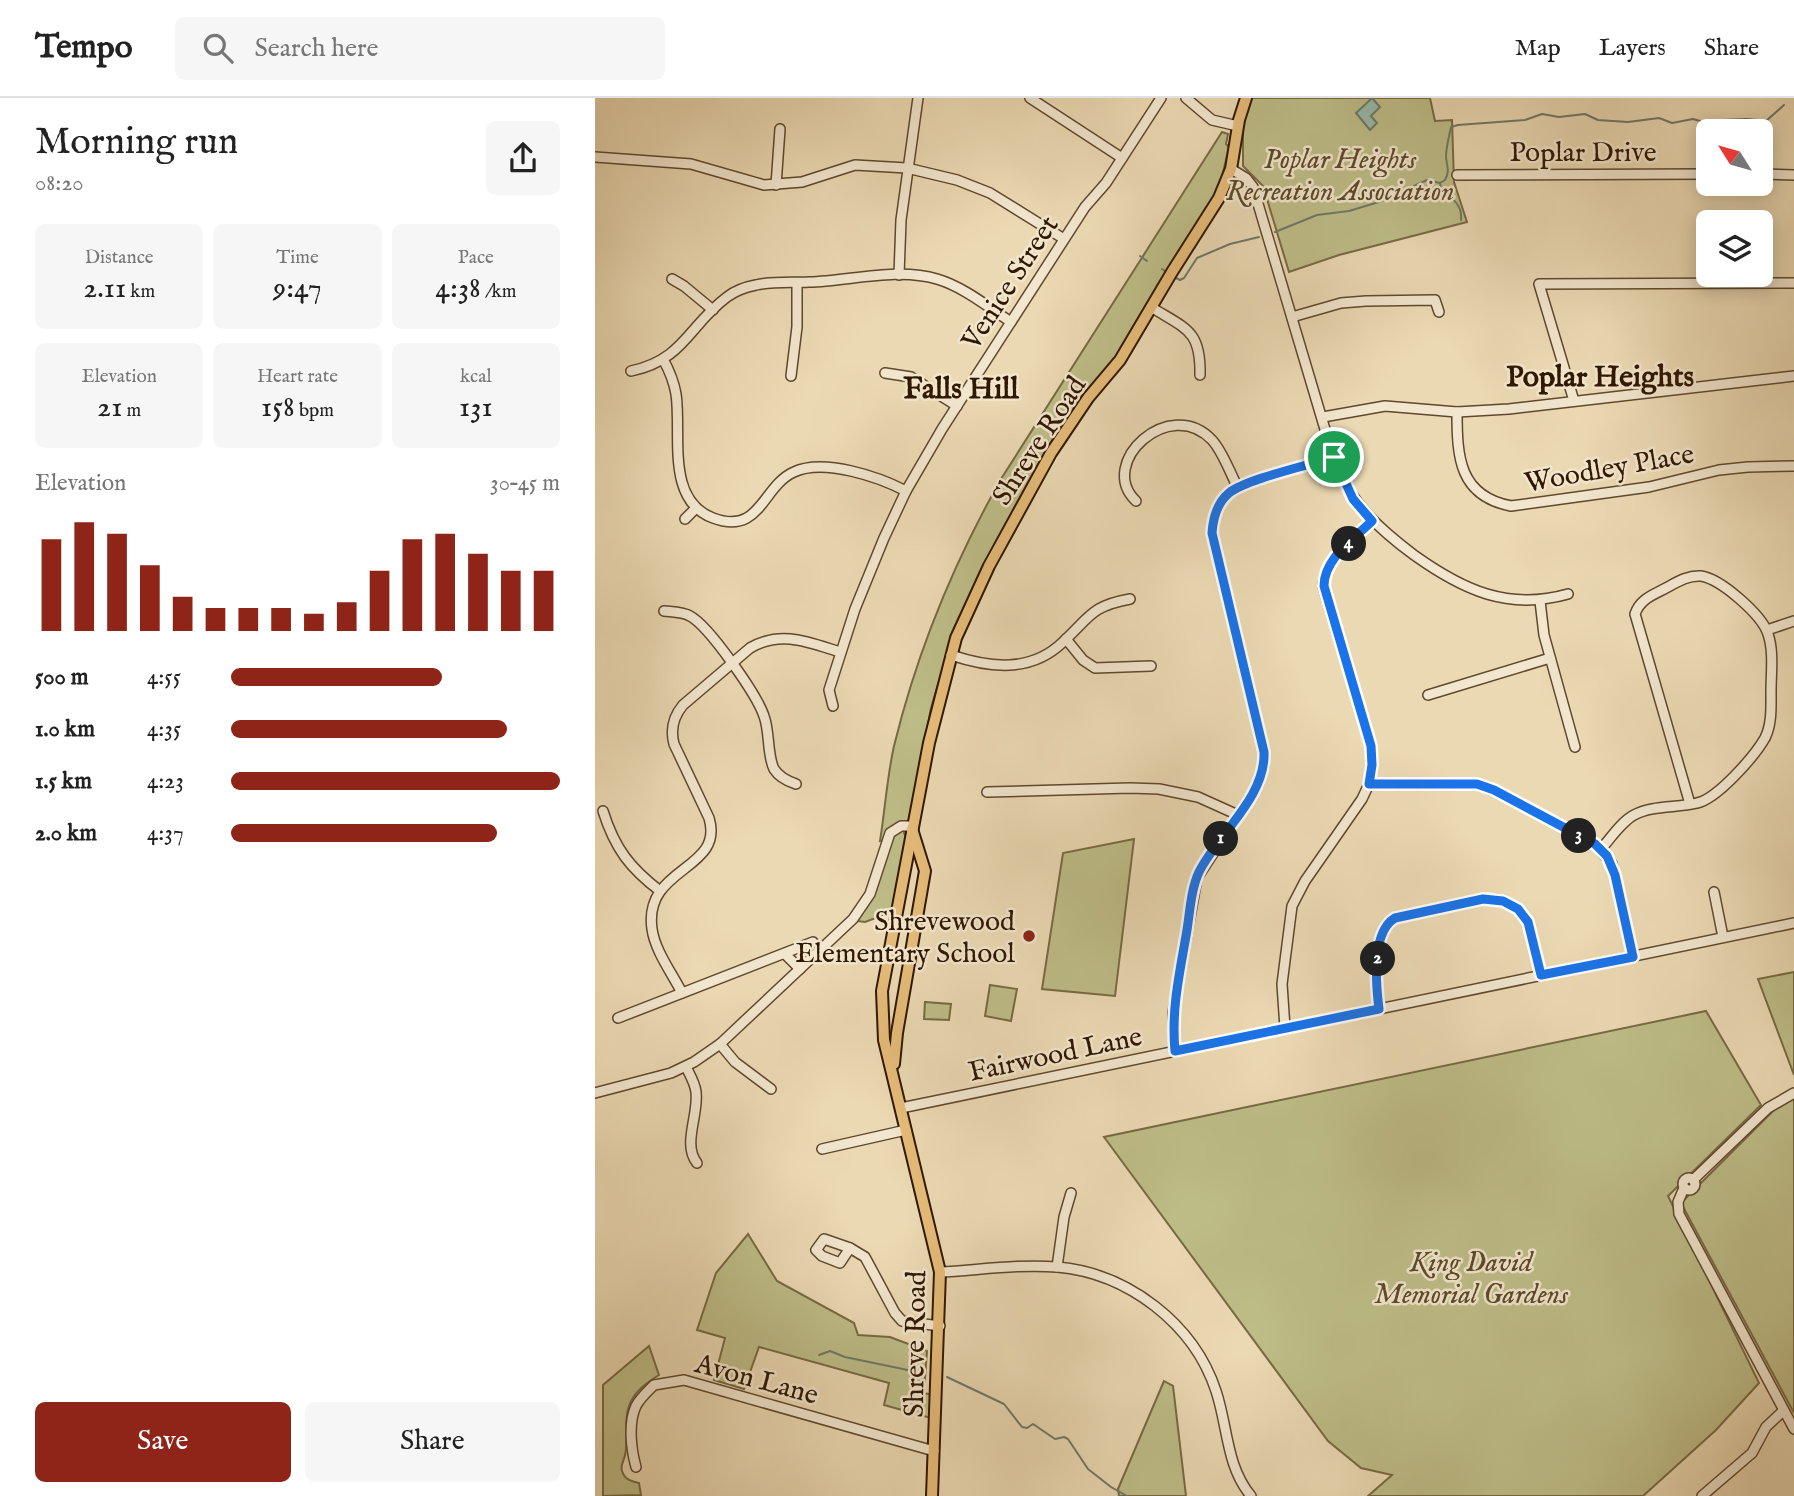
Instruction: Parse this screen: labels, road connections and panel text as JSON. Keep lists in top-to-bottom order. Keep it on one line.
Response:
{"streets":{"main road":["Shreve Road"],"street":["Poplar Drive","Venice Street","Woodley Place","Fairwood Lane","Avon Lane"]},"crossings":[["Shreve Road","Fairwood Lane"],["Shreve Road","Avon Lane"]],"districts":["Poplar Heights","Falls Hill"],"parks":["Poplar Heights Recreation Association","King David Memorial Gardens"],"places":["Shrevewood Elementary School"],"north":"top left","page":{"header":"Tempo","search":"Search here","nav":["Map","Layers","Share"],"heading":["Morning run","08:20"],"stats":[["Distance","2.11 km"],["Time","9:47"],["Pace","4:38 /km"],["Elevation","21 m"],["Heart rate","158 bpm"],["kcal","131"]],"chart":["Elevation","30–45 m"],"pins":["4","3","1","2"],"list":[{"name":"500 m","note":"4:55"},{"name":"1.0 km","note":"4:35"},{"name":"1.5 km","note":"4:23"},{"name":"2.0 km","note":"4:37"}],"buttons":["Save","Share"]}}
